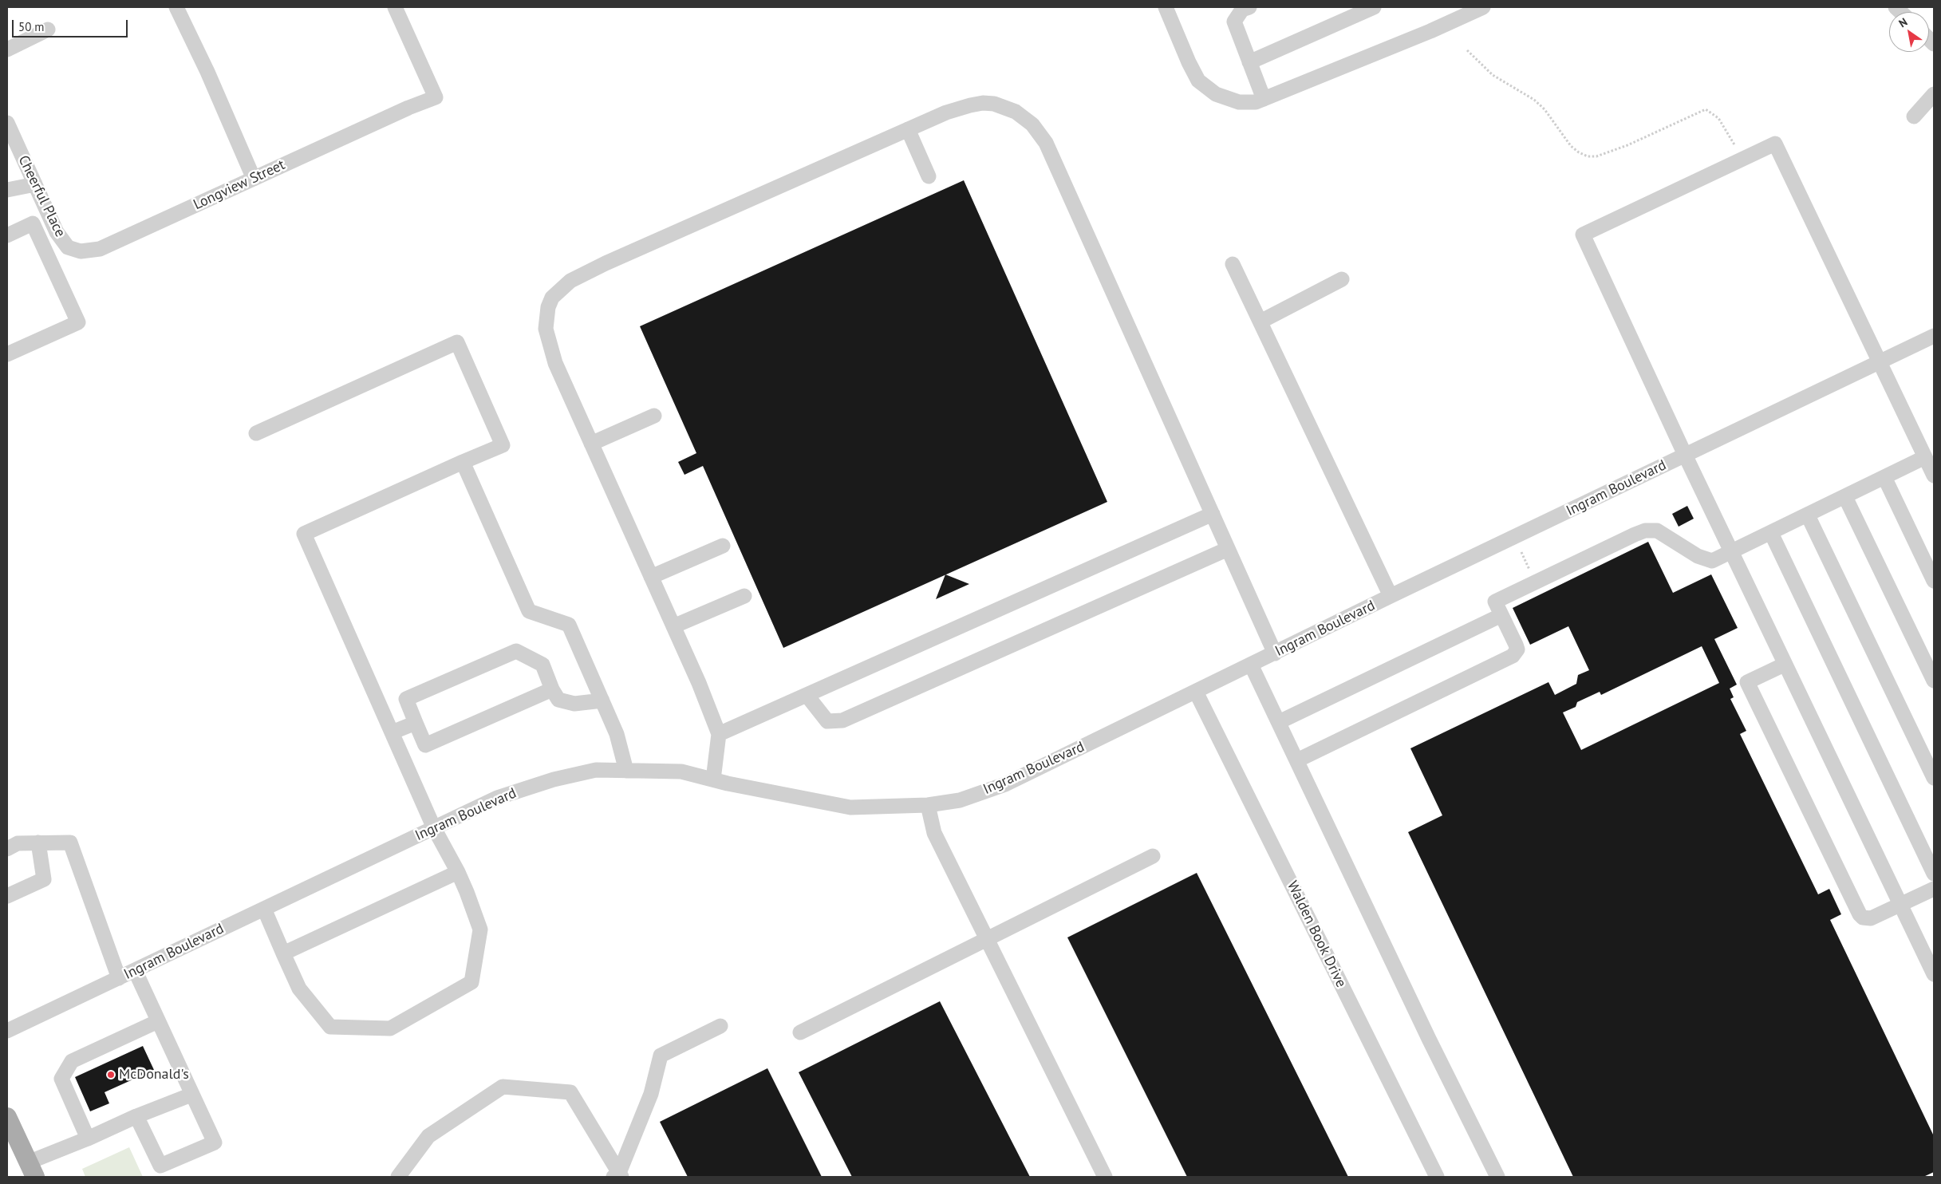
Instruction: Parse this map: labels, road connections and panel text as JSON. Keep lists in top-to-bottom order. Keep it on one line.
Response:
{"streets":{"street":["Longview Street","Cheerful Place","Ingram Boulevard","Walden Book Drive"]},"crossings":[["Longview Street","Cheerful Place"],["Ingram Boulevard","Walden Book Drive"]],"places":["McDonald's"],"scale_bar":"50 m","north":"top left"}
